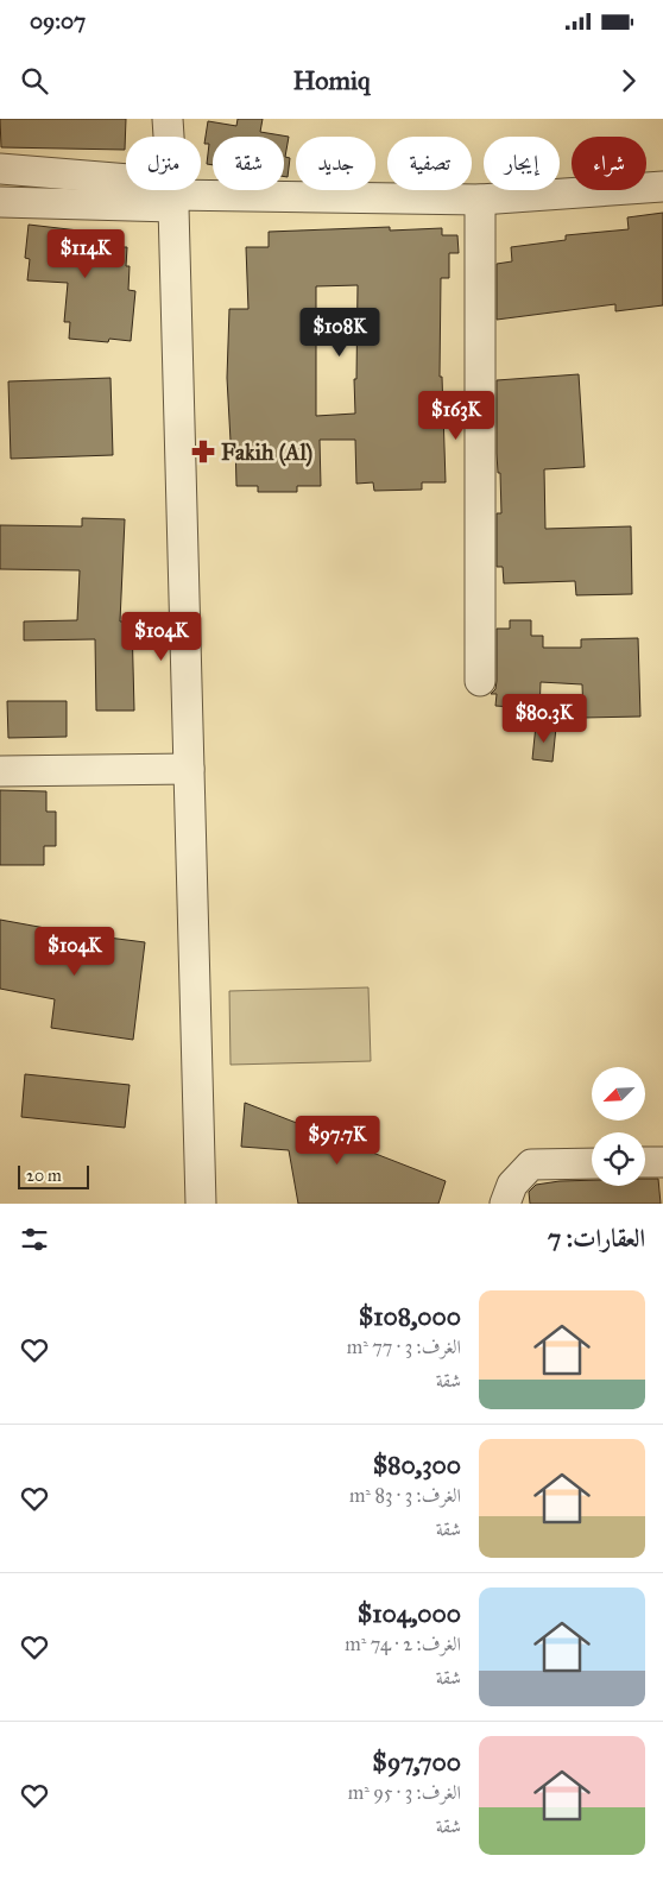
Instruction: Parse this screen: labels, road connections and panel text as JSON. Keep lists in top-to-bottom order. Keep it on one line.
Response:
{"places":{"pharmacy":["Fakih (Al)"]},"scale_bar":"20 m","north":"bottom left","page":{"status":"09:07","header":"Homiq","chip":["شراء","إيجار","تصفية","جديد","شقة","منزل"],"price":["$114K","$108K","$163K","$104K","$80.3K","$104K","$97.7K"],"scale":"20 m","heading":"العقارات: 7","list":[{"name":"$108,000","note":"الغرف: 3 · 77 m² · شقة"},{"name":"$80,300","note":"الغرف: 3 · 83 m² · شقة"},{"name":"$104,000","note":"الغرف: 2 · 74 m² · شقة"},{"name":"$97,700","note":"الغرف: 3 · 95 m² · شقة"}]}}
